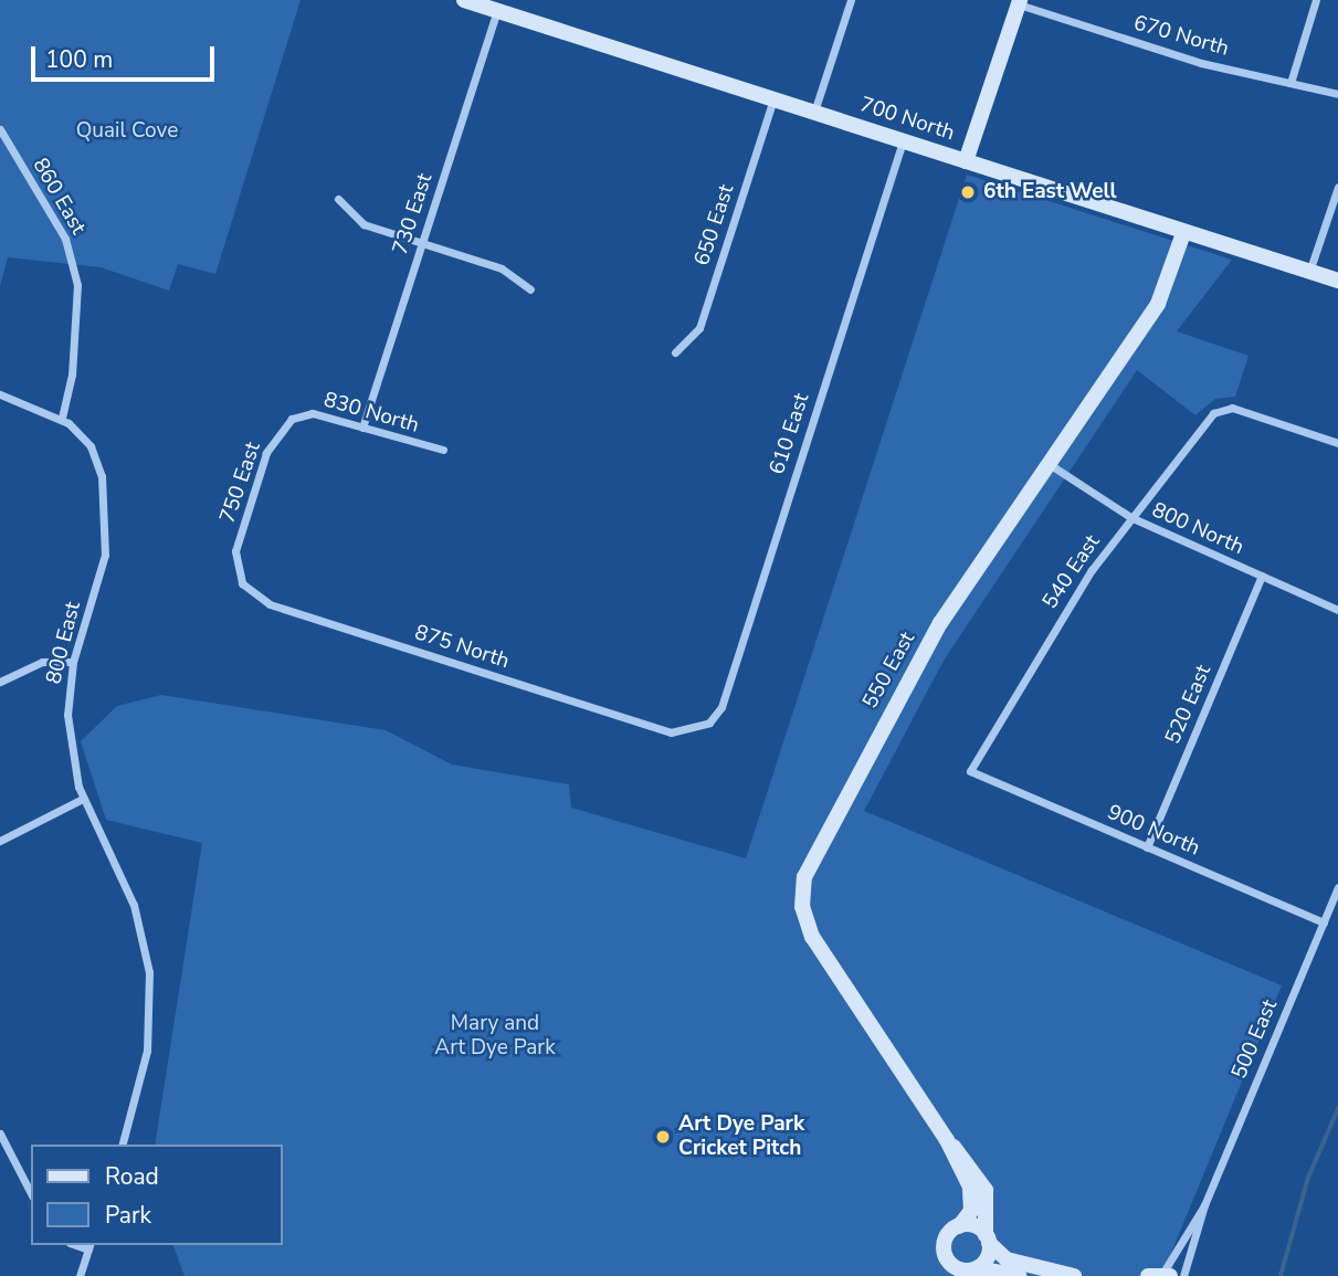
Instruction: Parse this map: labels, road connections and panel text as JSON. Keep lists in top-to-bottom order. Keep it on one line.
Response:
{"streets":{"street":["670 North","700 North","860 East","730 East","650 East","830 North","610 East","750 East","800 North","540 East","800 East","875 North","550 East","520 East","900 North","500 East"]},"crossings":[["700 North","730 East"],["700 North","650 East"],["700 North","610 East"],["700 North","550 East"],["860 East","800 East"],["730 East","830 North"],["830 North","750 East"],["610 East","875 North"],["750 East","875 North"],["800 North","540 East"],["800 North","550 East"],["800 North","520 East"],["540 East","900 North"],["520 East","900 North"],["900 North","500 East"]],"parks":["Quail Cove","Mary and Art Dye Park"],"places":["6th East Well","Art Dye Park Cricket Pitch"],"legend":["Road","Park"],"scale_bar":"100 m"}
